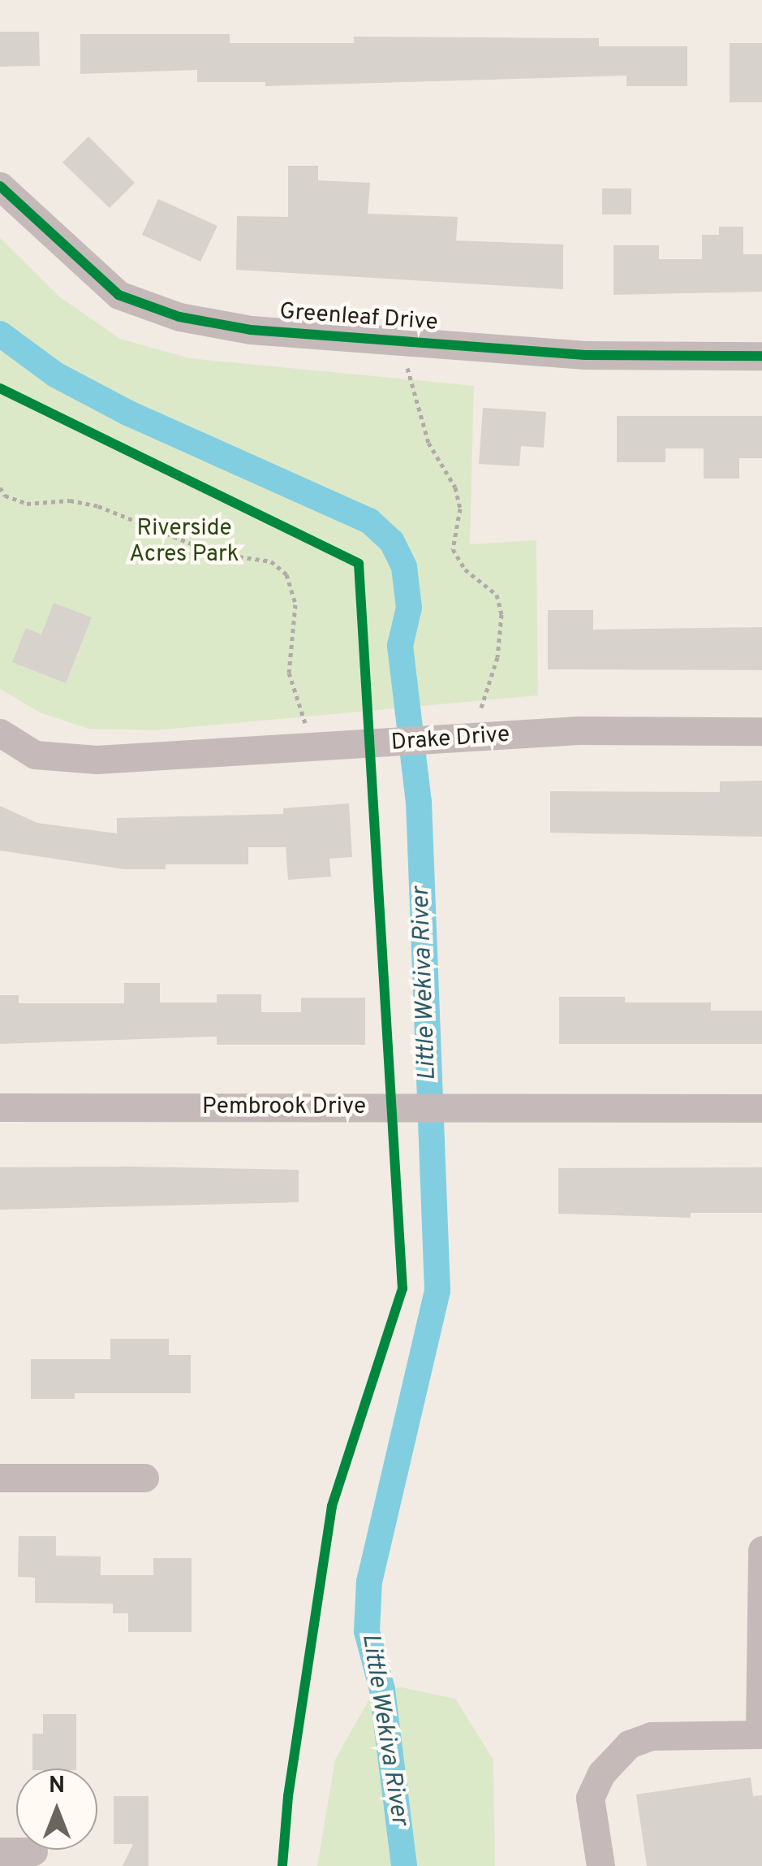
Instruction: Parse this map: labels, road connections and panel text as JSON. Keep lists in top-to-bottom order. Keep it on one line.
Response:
{"streets":{"street":["Greenleaf Drive","Drake Drive","Pembrook Drive"]},"water":["Little Wekiva River"],"parks":["Riverside Acres Park"],"north":"top"}
